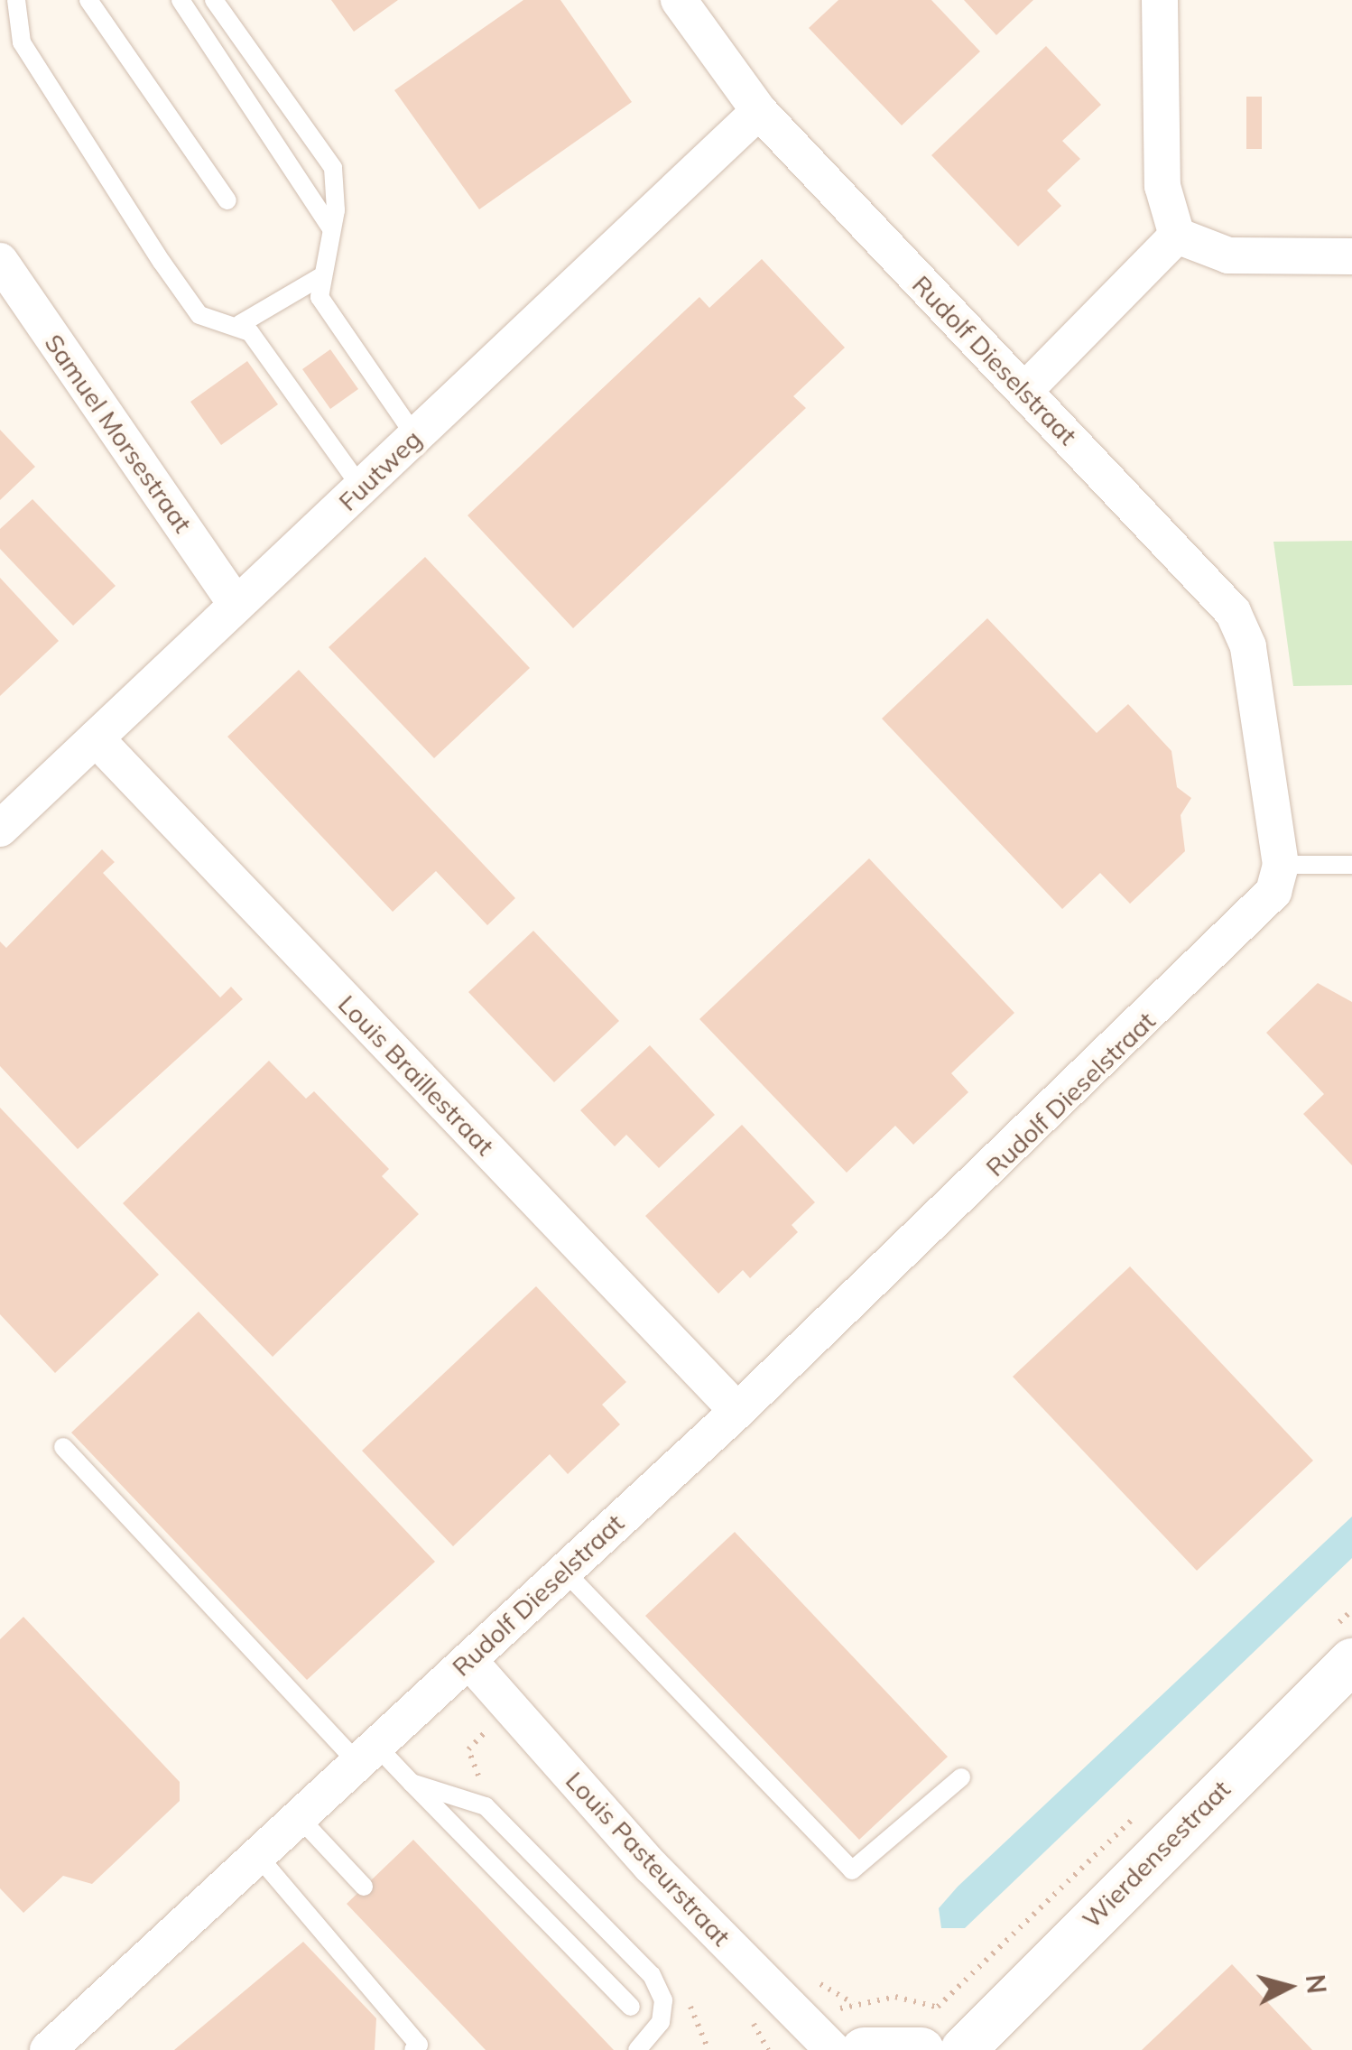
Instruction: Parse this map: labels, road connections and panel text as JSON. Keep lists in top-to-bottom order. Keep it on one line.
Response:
{"streets":{"street":["Rudolf Dieselstraat","Samuel Morsestraat","Fuutweg","Louis Braillestraat","Wierdensestraat","Louis Pasteurstraat"]},"crossings":[["Rudolf Dieselstraat","Fuutweg"],["Rudolf Dieselstraat","Louis Braillestraat"],["Rudolf Dieselstraat","Louis Pasteurstraat"],["Samuel Morsestraat","Fuutweg"],["Fuutweg","Louis Braillestraat"]],"north":"right"}
